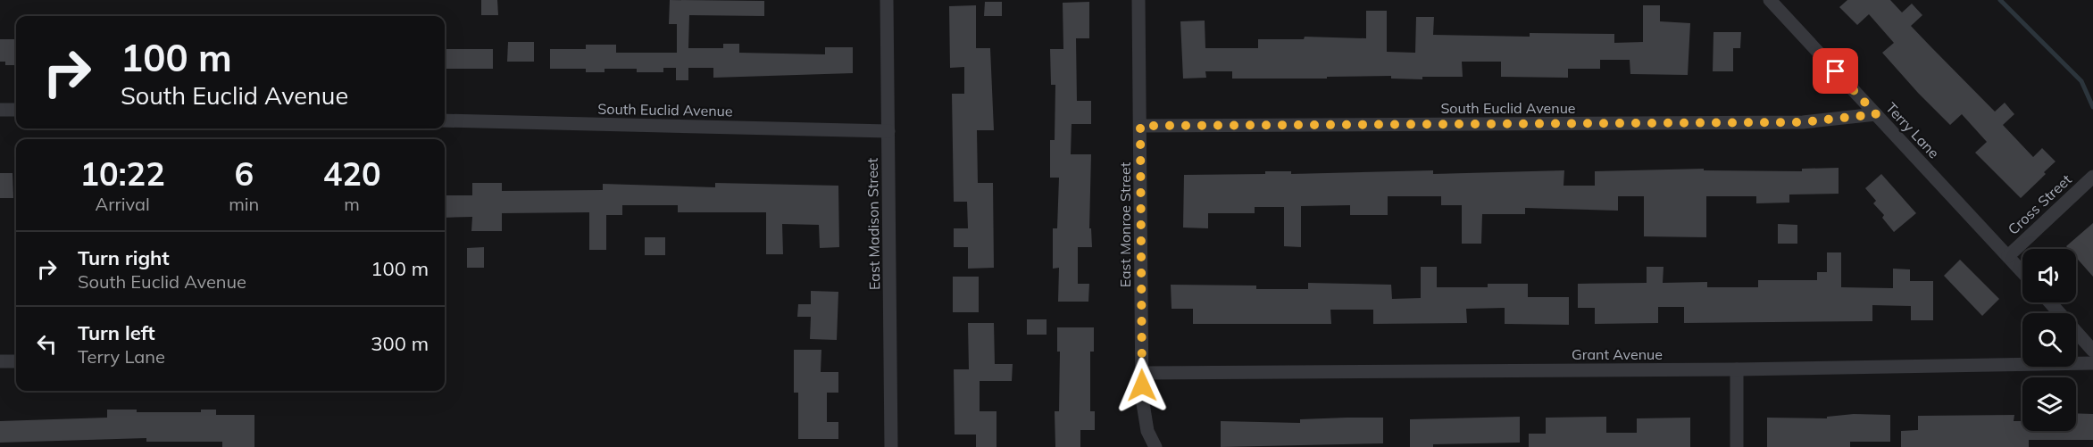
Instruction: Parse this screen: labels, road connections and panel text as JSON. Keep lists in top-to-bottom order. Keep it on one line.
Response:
{"streets":{"street":["South Euclid Avenue","Terry Lane","Cross Street","East Madison Street","East Monroe Street","Grant Avenue"]},"crossings":[["South Euclid Avenue","Terry Lane"],["South Euclid Avenue","East Madison Street"],["South Euclid Avenue","East Monroe Street"],["Terry Lane","Cross Street"],["East Monroe Street","Grant Avenue"]],"page":{"turn":["100 m","South Euclid Avenue"],"eta":["10:22","Arrival","6","min","420","m"],"list":[{"name":"Turn right","note":"South Euclid Avenue","value":"100 m"},{"name":"Turn left","note":"Terry Lane","value":"300 m"}]}}
